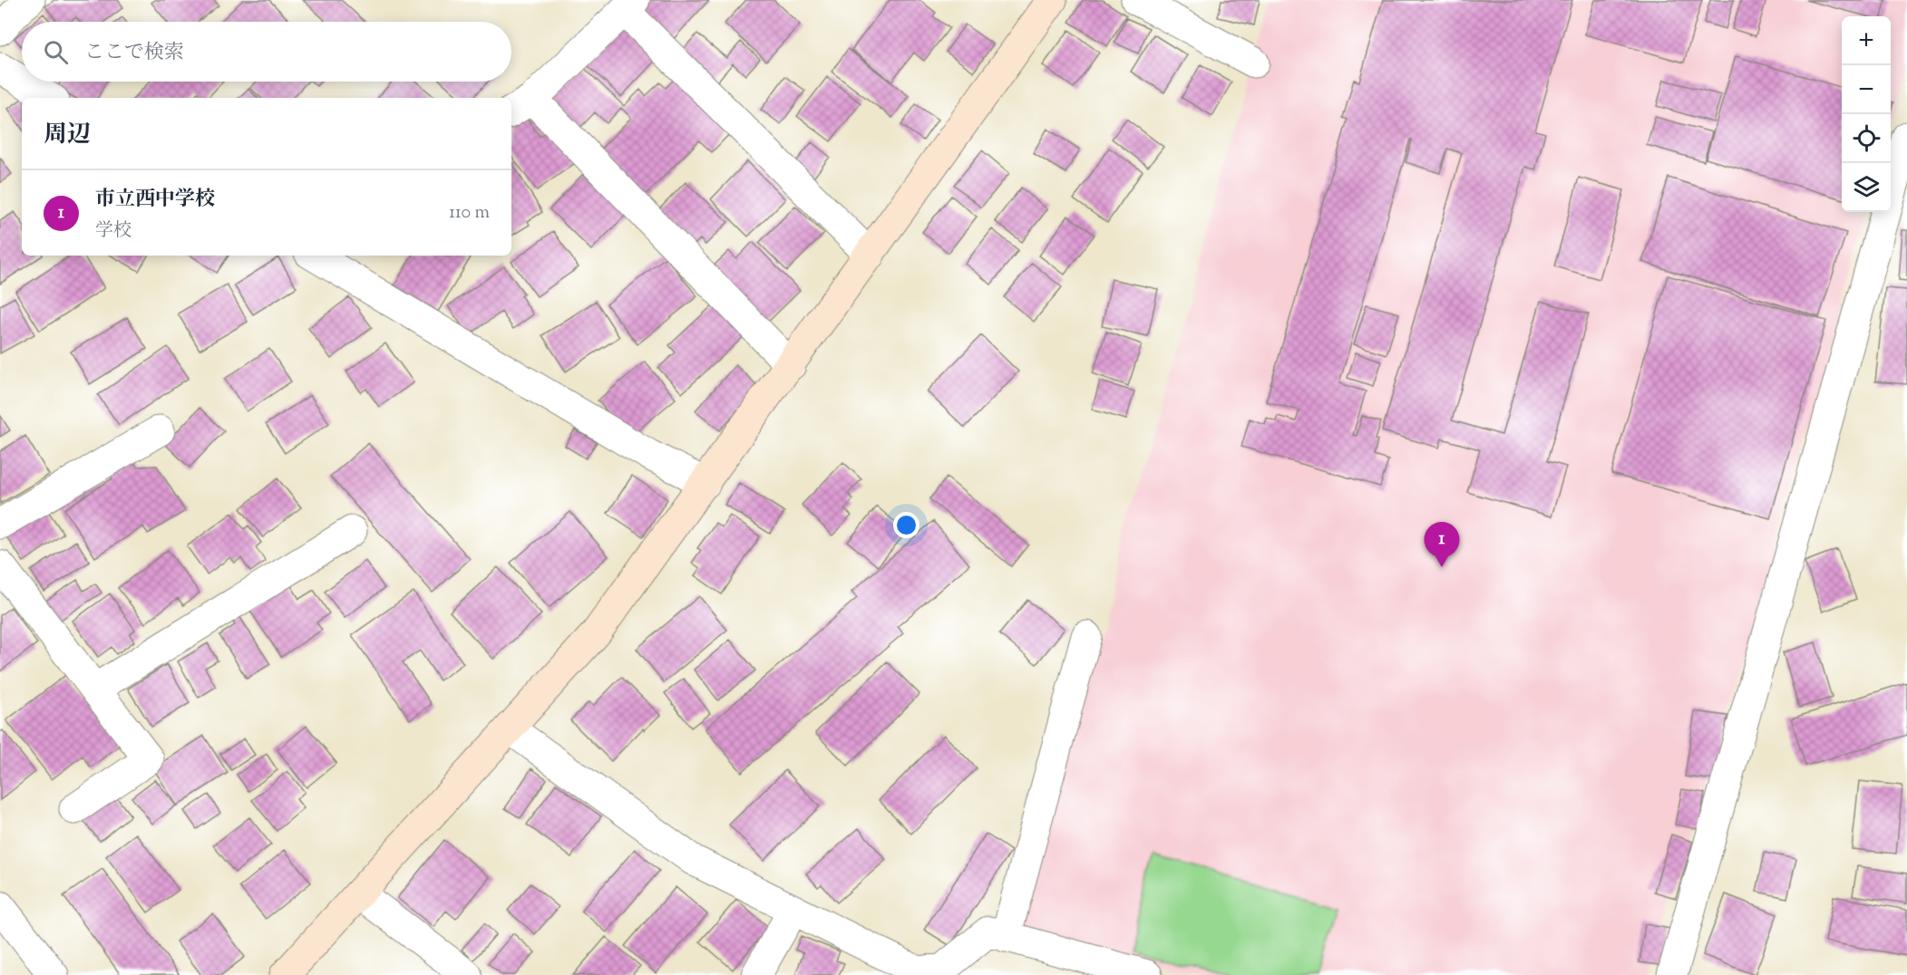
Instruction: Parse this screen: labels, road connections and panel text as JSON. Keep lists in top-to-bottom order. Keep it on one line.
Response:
{"page":{"map_buttons":["+","−"],"search":"ここで検索","heading":"周辺","list":[{"mark":"1","name":"市立西中学校","note":"学校","value":"110 m"}],"pins":"1"}}
